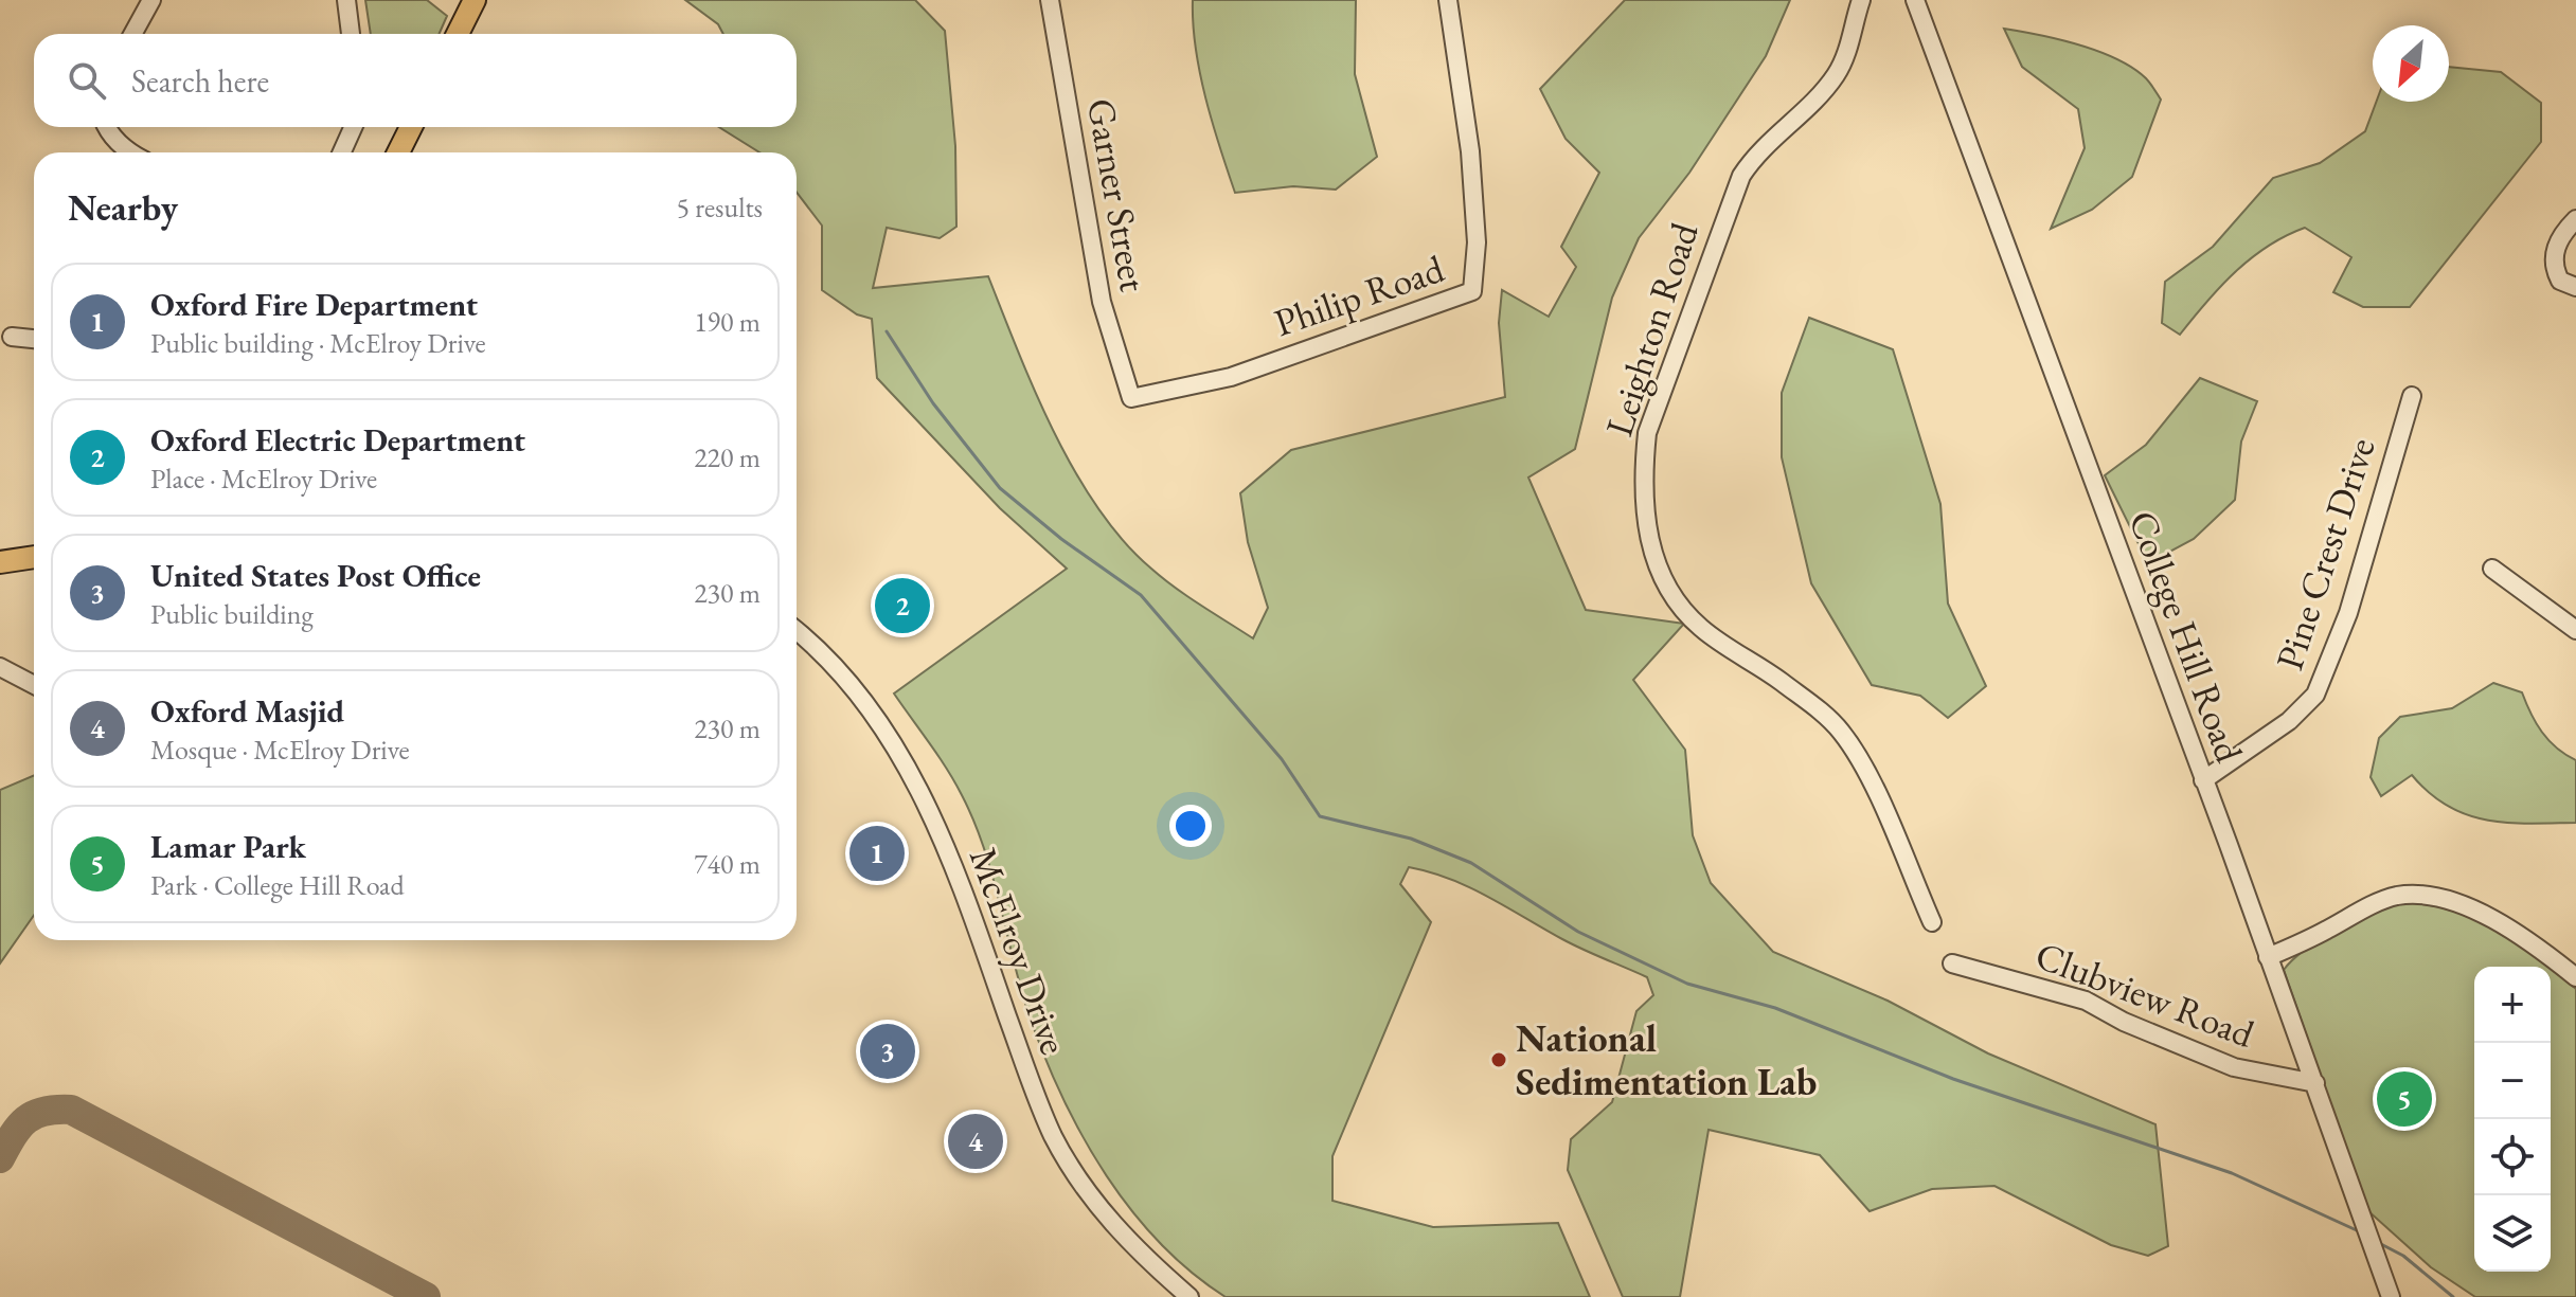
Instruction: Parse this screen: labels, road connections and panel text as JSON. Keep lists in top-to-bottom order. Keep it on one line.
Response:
{"streets":{"street":["Garner Street","Philip Road","Leighton Road","Pine Crest Drive","College Hill Road","McElroy Drive","Clubview Road"]},"crossings":[["Garner Street","Philip Road"],["Pine Crest Drive","College Hill Road"],["College Hill Road","Clubview Road"]],"places":["National Sedimentation Lab"],"north":"bottom left","page":{"search":"Search here","heading":["Nearby","5 results"],"list":[{"mark":"1","name":"Oxford Fire Department","note":"Public building · McElroy Drive","value":"190 m"},{"mark":"2","name":"Oxford Electric Department","note":"Place · McElroy Drive","value":"220 m"},{"mark":"3","name":"United States Post Office","note":"Public building","value":"230 m"},{"mark":"4","name":"Oxford Masjid","note":"Mosque · McElroy Drive","value":"230 m"},{"mark":"5","name":"Lamar Park","note":"Park · College Hill Road","value":"740 m"}],"pins":["2","1","3","5","4"],"map_buttons":["+","−"]}}
